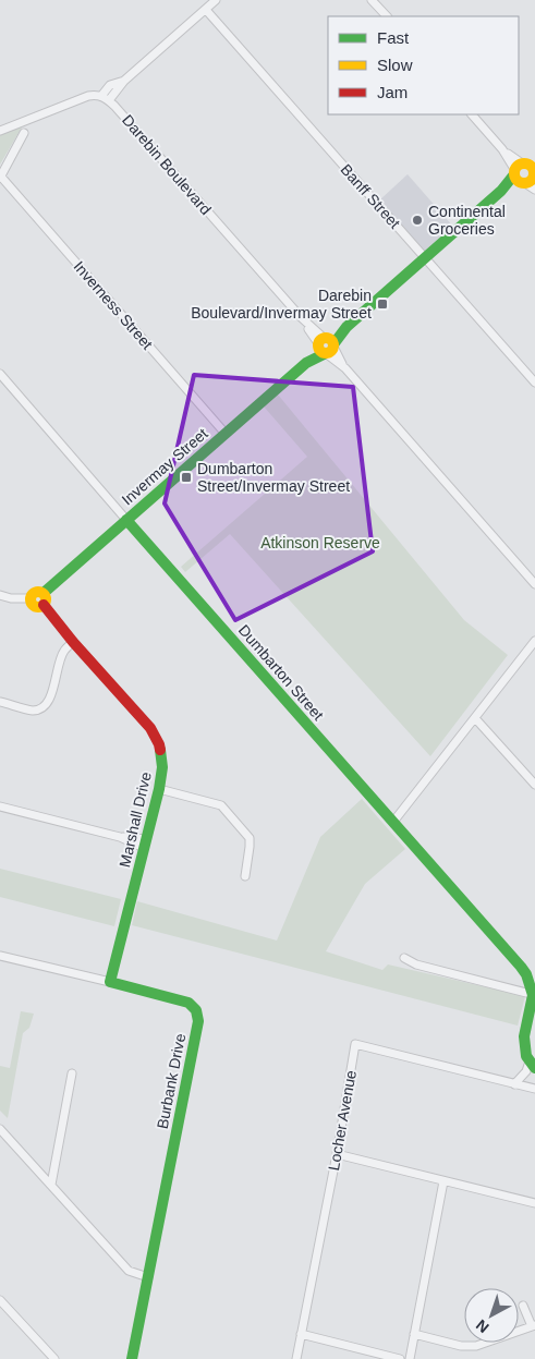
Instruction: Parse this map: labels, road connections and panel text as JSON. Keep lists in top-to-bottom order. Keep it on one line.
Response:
{"streets":{"street":["Darebin Boulevard","Banff Street","Inverness Street","Invermay Street","Dumbarton Street","Marshall Drive","Burbank Drive","Locher Avenue"]},"crossings":[["Darebin Boulevard","Invermay Street"],["Banff Street","Invermay Street"],["Inverness Street","Invermay Street"],["Invermay Street","Dumbarton Street"],["Invermay Street","Marshall Drive"],["Marshall Drive","Burbank Drive"]],"parks":["Atkinson Reserve"],"places":{"other":["Continental Groceries"],"transit":["Darebin Boulevard/Invermay Street","Dumbarton Street/Invermay Street"]},"legend":["Fast","Slow","Jam"],"north":"bottom left"}
